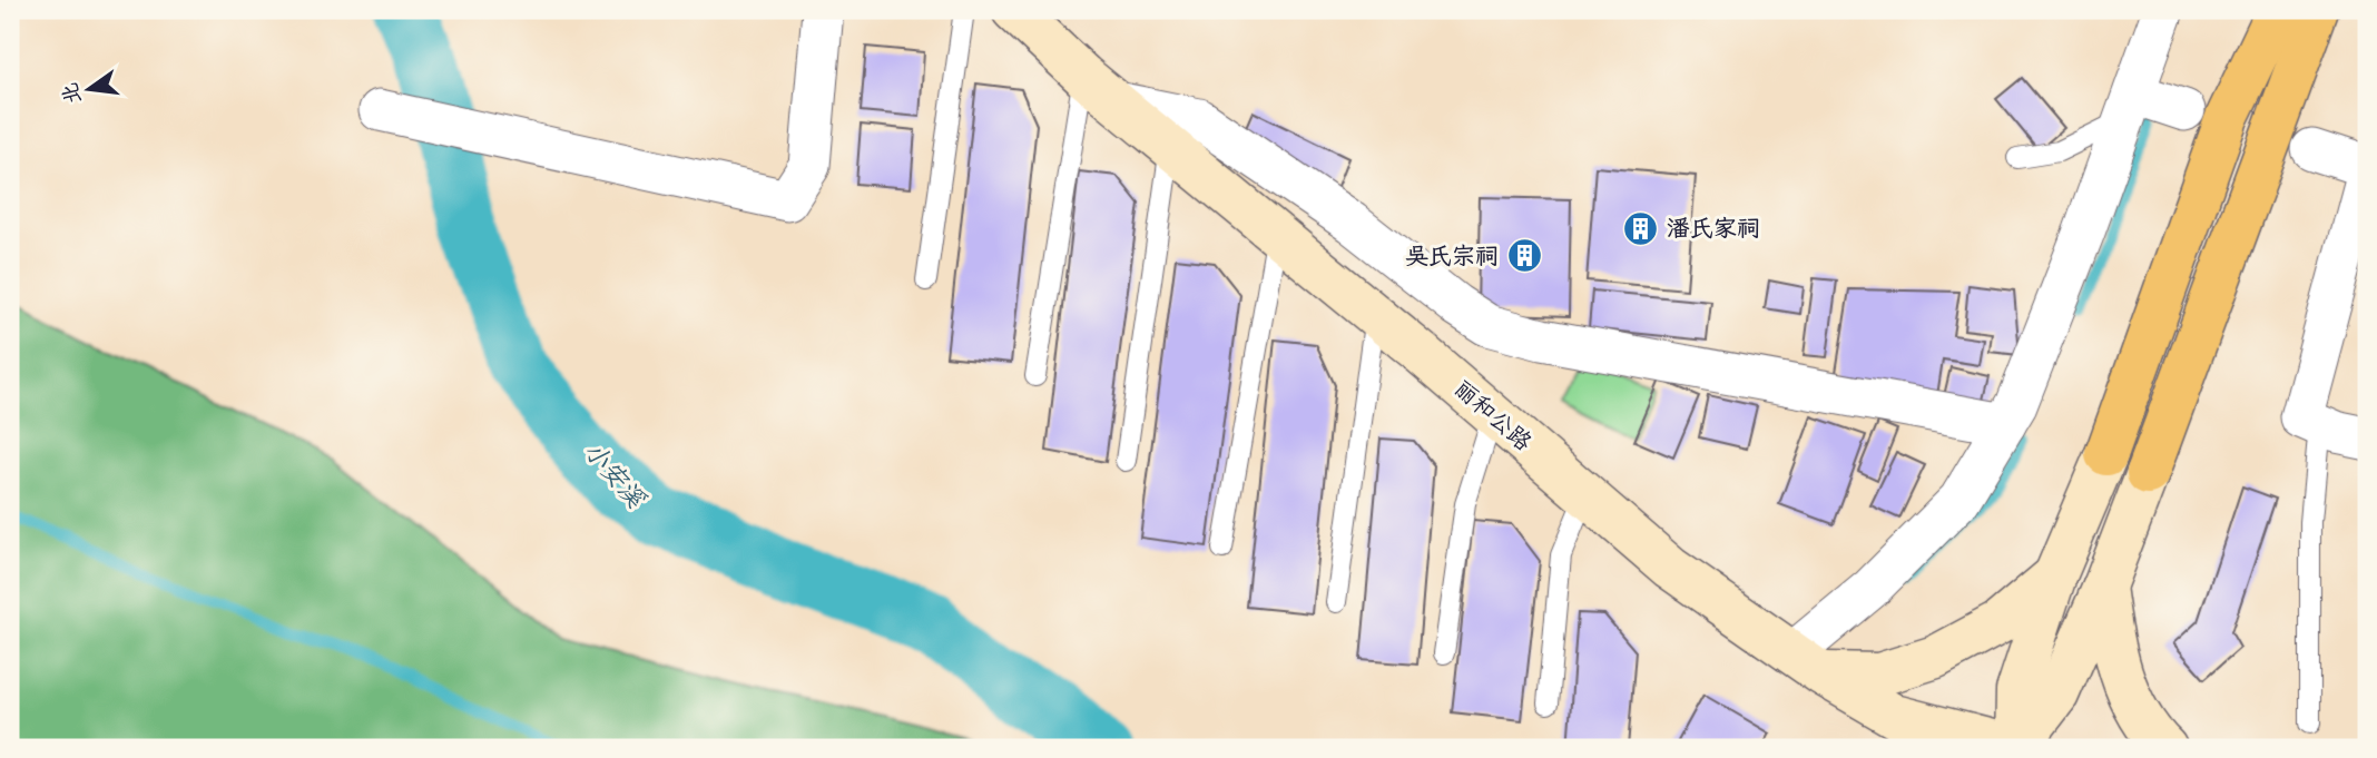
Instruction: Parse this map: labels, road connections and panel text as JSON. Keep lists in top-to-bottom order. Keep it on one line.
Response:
{"streets":{"main road":["丽和公路"]},"water":["小安溪"],"places":{"building":["潘氏家祠","吴氏宗祠"]},"north":"left"}
